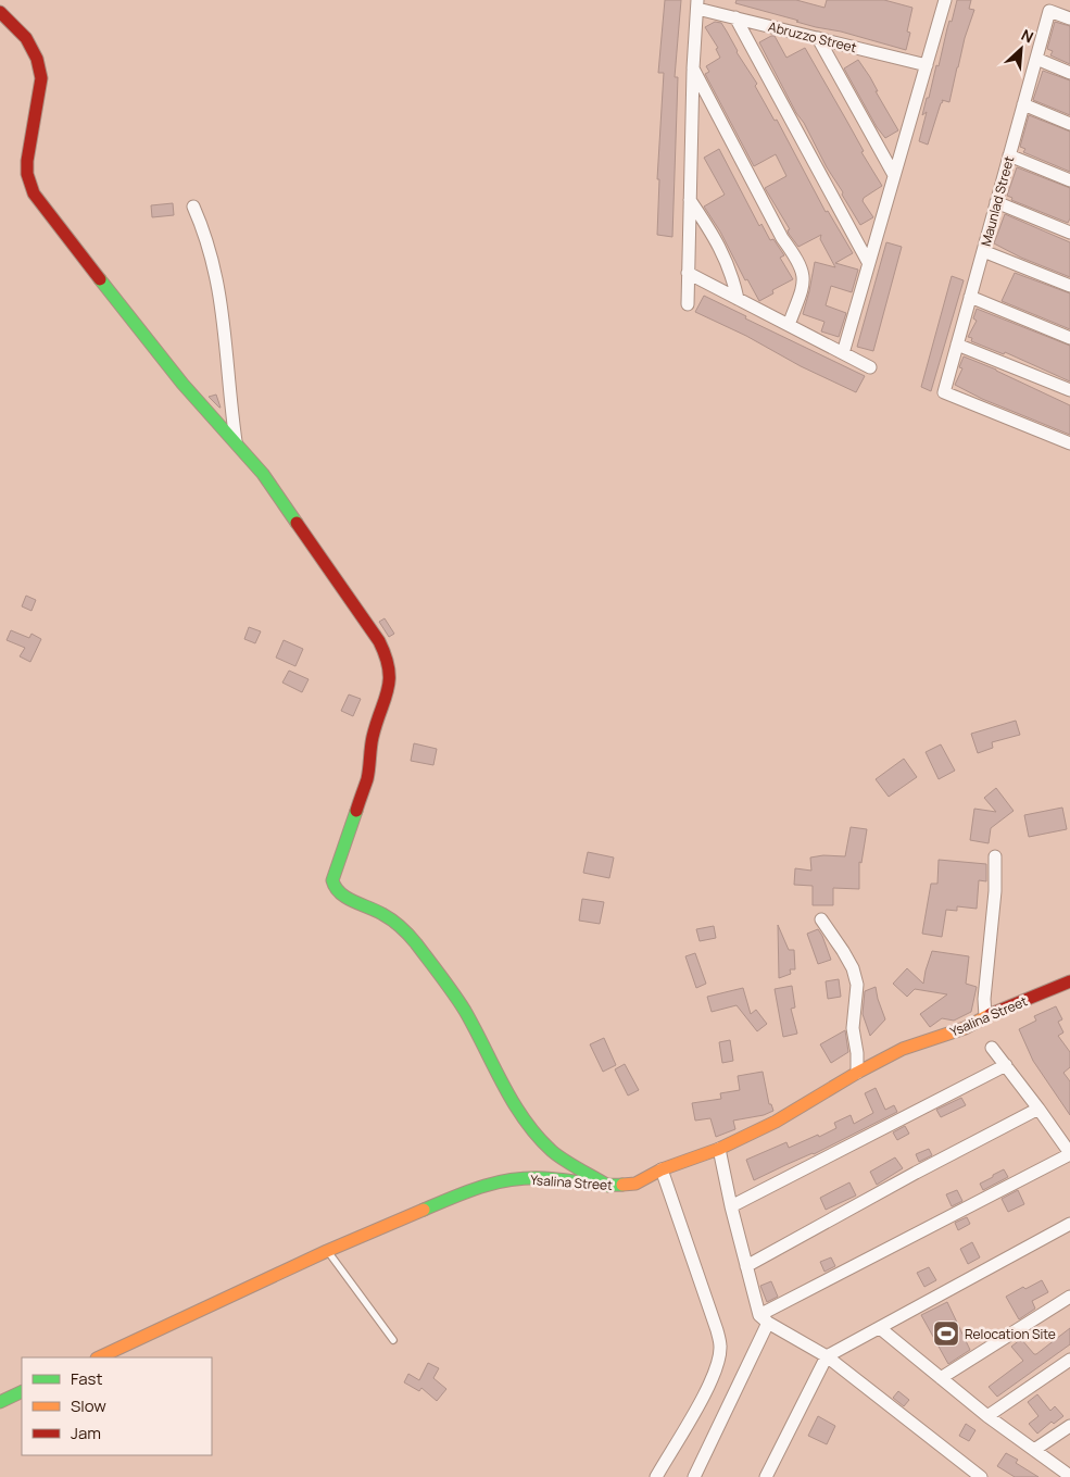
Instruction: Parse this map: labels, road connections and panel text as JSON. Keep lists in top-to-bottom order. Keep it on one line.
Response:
{"streets":{"street":["Abruzzo Street","Maunlad Street","Ysalina Street"]},"places":{"sports":["Relocation Site"]},"legend":["Fast","Slow","Jam"],"north":"top right"}
